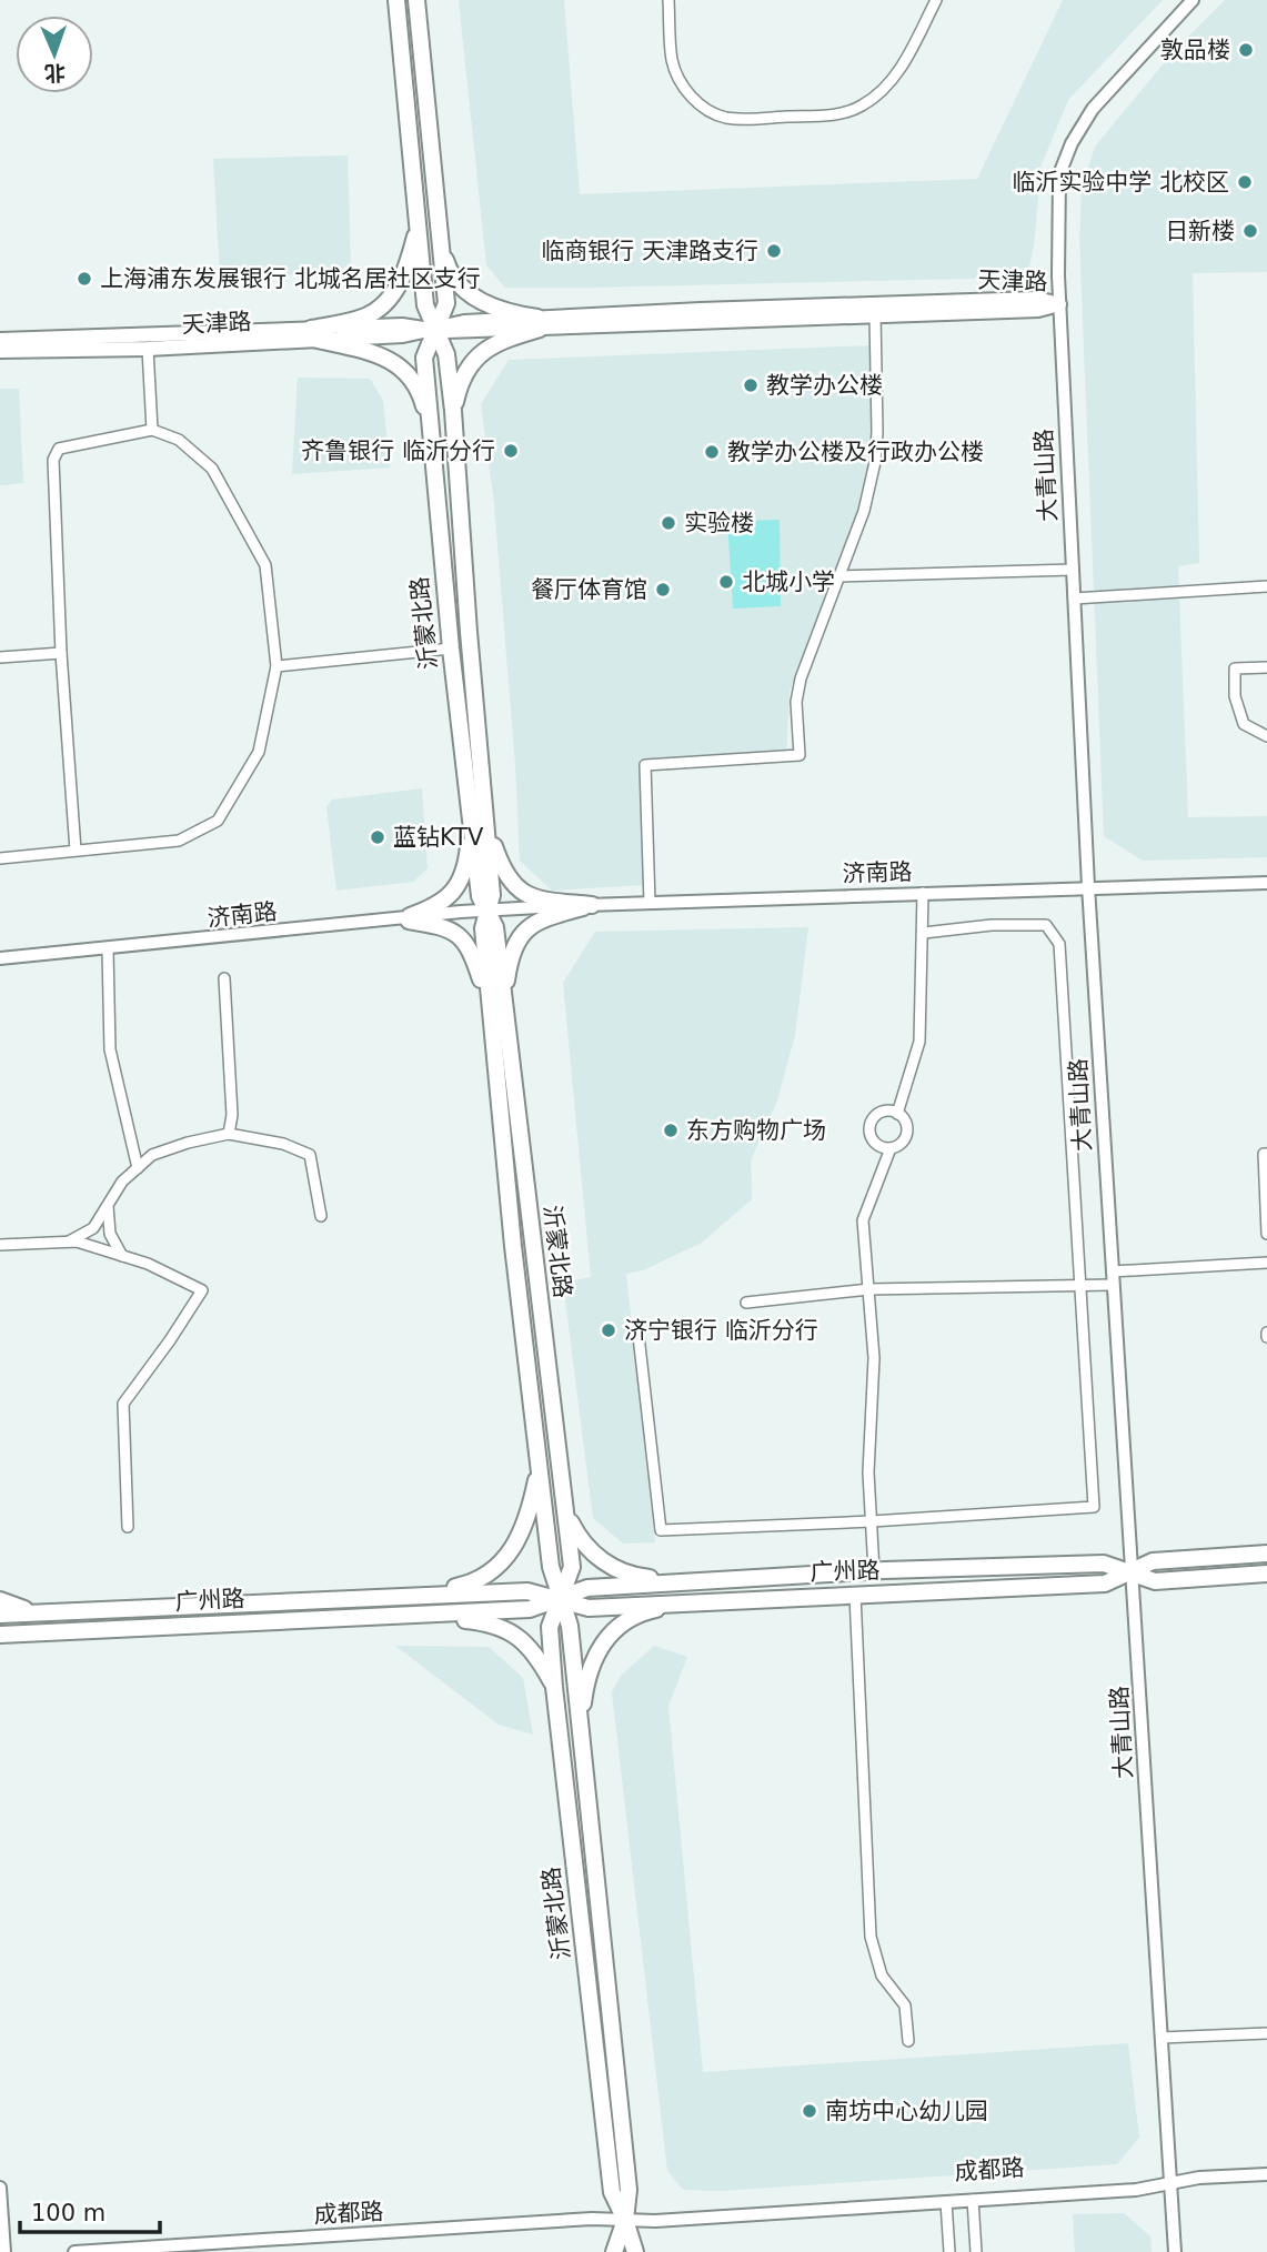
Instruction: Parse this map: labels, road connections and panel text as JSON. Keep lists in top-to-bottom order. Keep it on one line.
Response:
{"streets":{"main road":["天津路","沂蒙北路","广州路"],"street":["大青山路","济南路","成都路"]},"crossings":[["天津路","大青山路"],["天津路","沂蒙北路"],["大青山路","济南路"],["大青山路","广州路"],["大青山路","成都路"],["沂蒙北路","济南路"],["沂蒙北路","广州路"],["沂蒙北路","成都路"]],"places":["敦品楼","临沂实验中学 北校区","日新楼","临商银行 天津路支行","上海浦东发展银行 北城名居社区支行","教学办公楼","齐鲁银行 临沂分行","教学办公楼及行政办公楼","实验楼","北城小学","餐厅体育馆","蓝钻KTV","东方购物广场","济宁银行 临沂分行","南坊中心幼儿园"],"scale_bar":"100 m","north":"bottom"}
